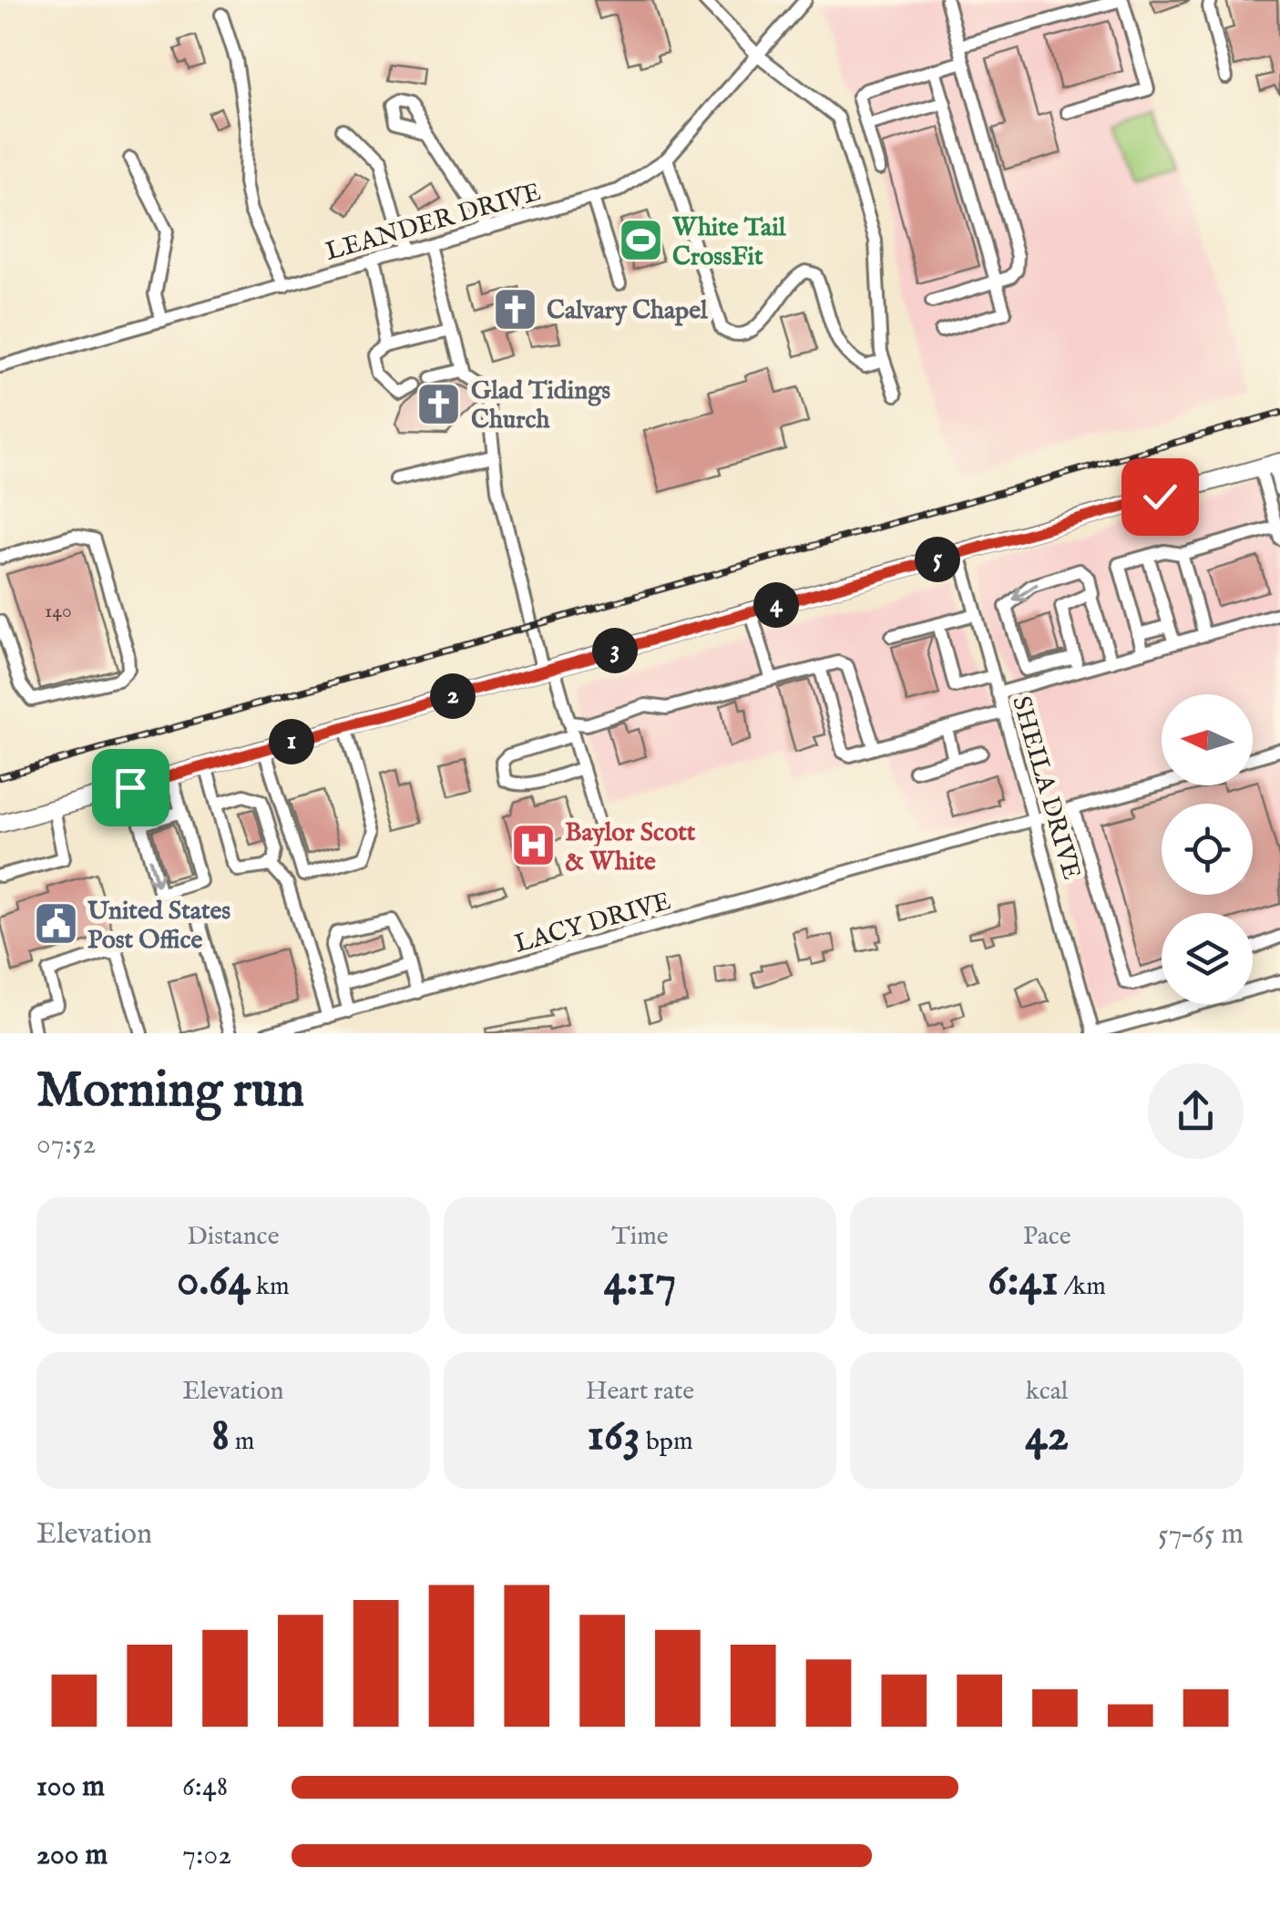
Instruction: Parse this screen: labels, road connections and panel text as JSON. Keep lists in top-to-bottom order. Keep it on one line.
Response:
{"streets":{"street":["LEANDER DRIVE","SHEILA DRIVE","LACY DRIVE"]},"crossings":[["SHEILA DRIVE","LACY DRIVE"]],"places":{"sports":["White Tail CrossFit"],"church":["Calvary Chapel","Glad Tidings Church"],"hospital":["Baylor Scott & White"],"public building":["United States Post Office"]},"house_numbers":["140"],"north":"left","page":{"pins":["5","4","3","2","1"],"heading":["Morning run","07:52"],"stats":[["Distance","0.64 km"],["Time","4:17"],["Pace","6:41 /km"],["Elevation","8 m"],["Heart rate","163 bpm"],["kcal","42"]],"chart":["Elevation","57–65 m"],"list":[{"name":"100 m","note":"6:48"},{"name":"200 m","note":"7:02"}]}}
